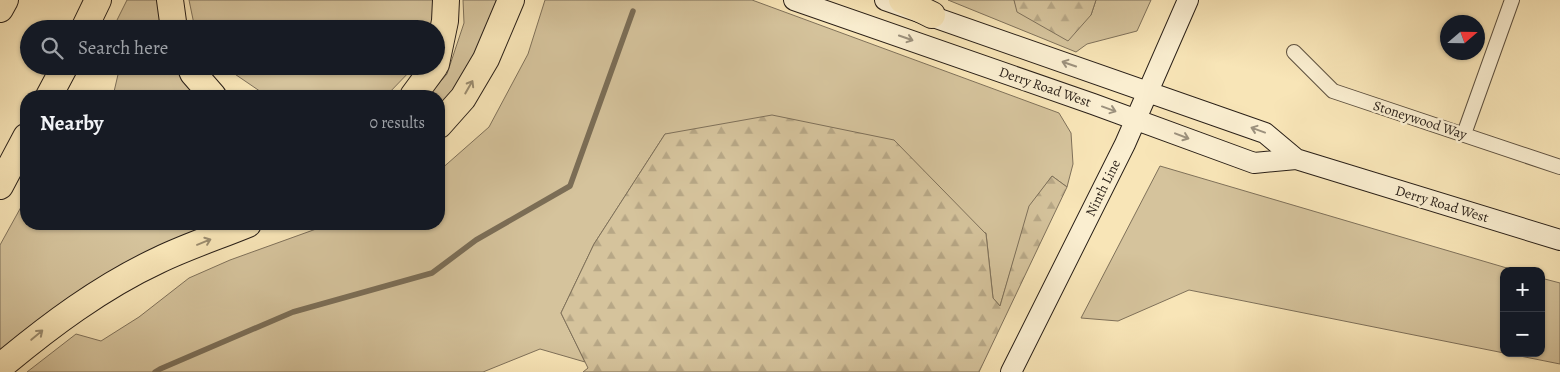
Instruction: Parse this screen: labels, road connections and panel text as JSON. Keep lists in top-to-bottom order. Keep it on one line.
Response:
{"streets":{"main road":["Derry Road West","Ninth Line"],"street":["Stoneywood Way"]},"crossings":[["Derry Road West","Ninth Line"]],"north":"right","page":{"search":"Search here","heading":["Nearby","0 results"],"map_buttons":["+","−"]}}
